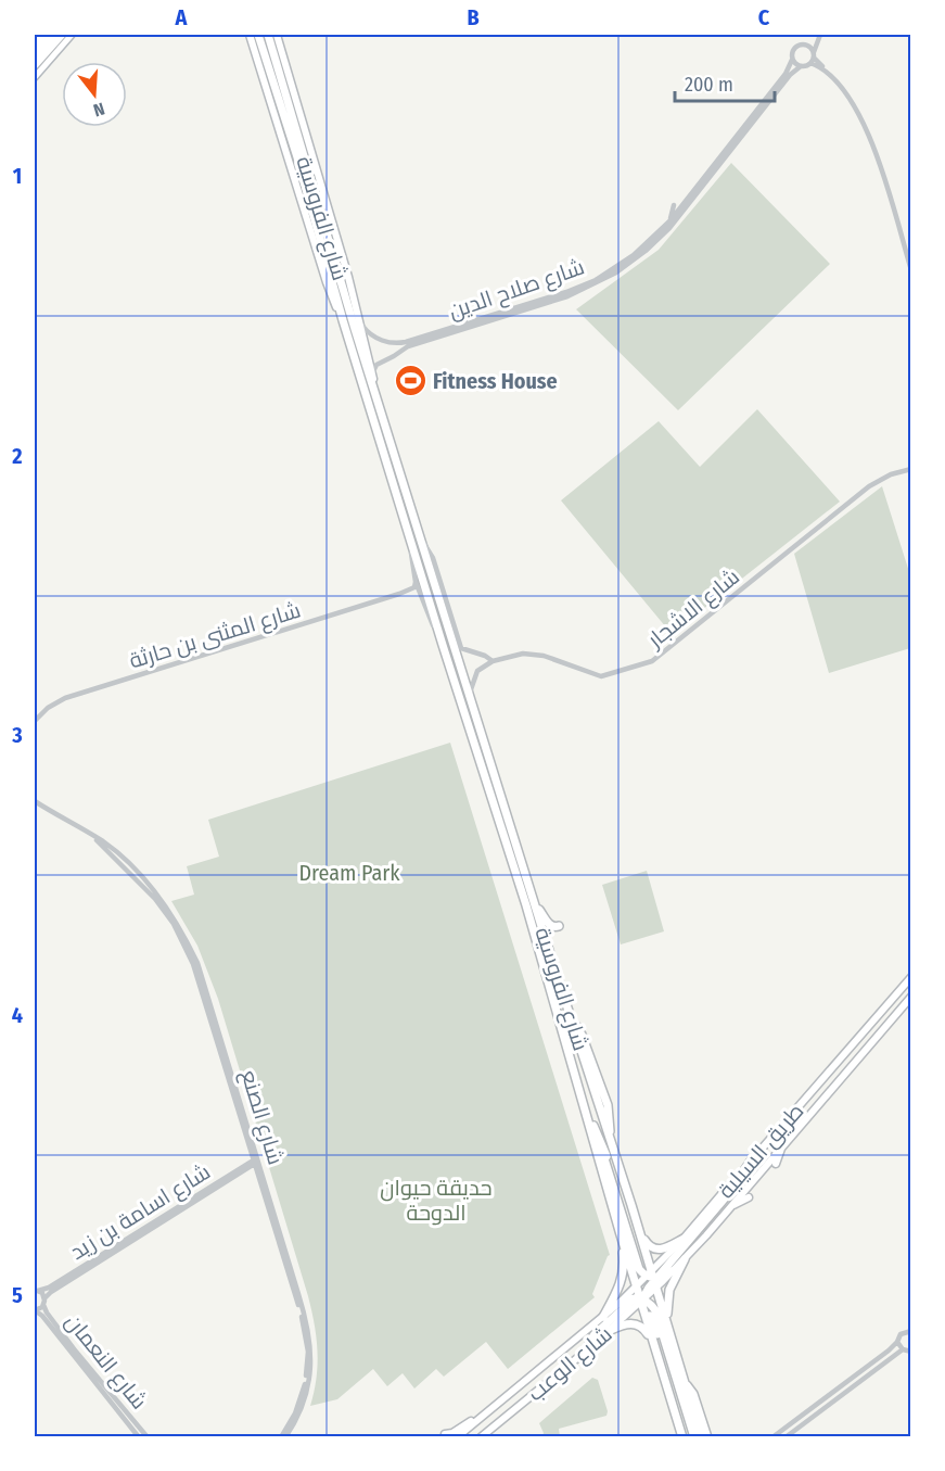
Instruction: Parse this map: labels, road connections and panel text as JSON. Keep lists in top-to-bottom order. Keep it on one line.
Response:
{"streets":{"highway":["شارع الفروسية"],"main road":["طريق السيلية","شارع الوعب"],"street":["شارع صلاح الدين","شارع الاشجار","شارع المثنى بن حارثة","شارع الصنع","شارع اسامة بن زيد","شارع النعمان"]},"crossings":[["شارع الفروسية","شارع صلاح الدين"],["شارع الفروسية","شارع الاشجار"],["شارع الفروسية","شارع الوعب"],["شارع الصنع","شارع اسامة بن زيد"],["شارع اسامة بن زيد","شارع النعمان"]],"parks":["Dream Park","حديقة حيوان الدوحة"],"places":{"sports":["Fitness House"]},"scale_bar":"200 m","north":"bottom","grid":{"columns":["A","B","C"],"rows":["1","2","3","4","5"]}}
